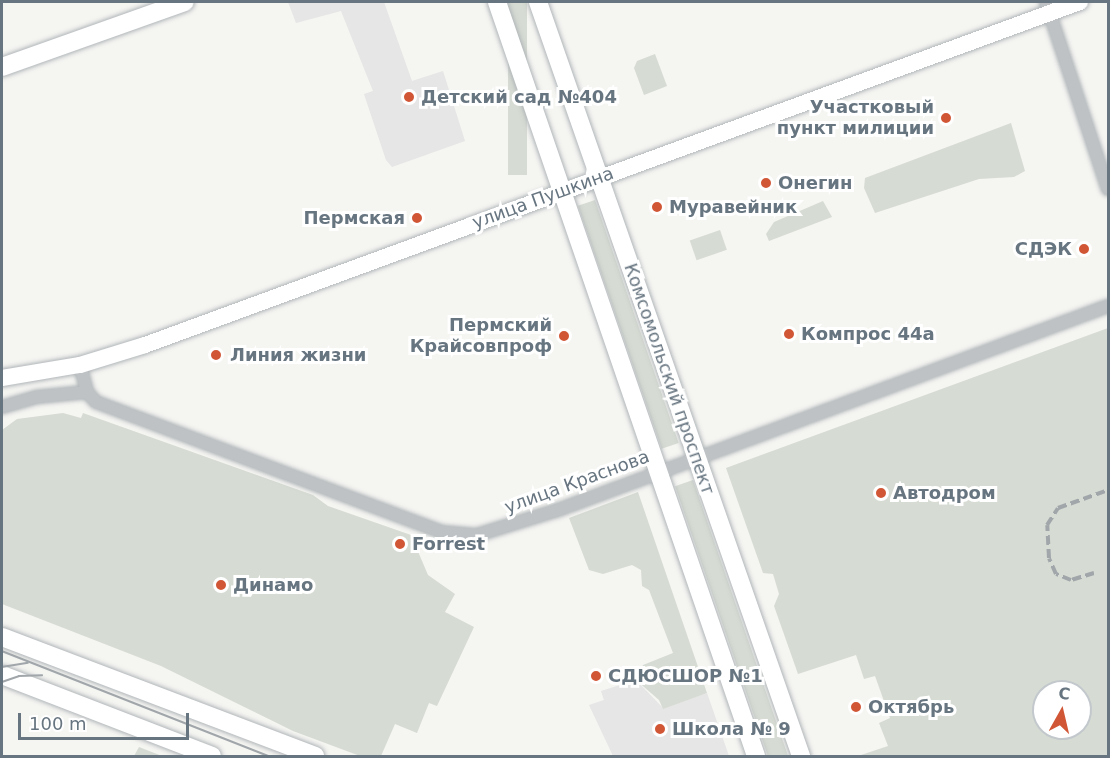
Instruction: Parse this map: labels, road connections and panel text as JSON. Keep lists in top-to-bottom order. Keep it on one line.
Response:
{"streets":{"main road":["улица Пушкина","Комсомольский проспект"],"street":["улица Краснова"]},"crossings":[["улица Пушкина","Комсомольский проспект"],["Комсомольский проспект","улица Краснова"]],"places":["Детский сад №404","Участковый пункт милиции","Онегин","Муравейник","Пермская","СДЭК","Компрос 44а","Пермский Крайсовпроф","Линия жизни","Автодром","Forrest","Динамо","СДЮСШОР №1","Октябрь","Школа № 9"],"scale_bar":"100 m","north":"top"}
